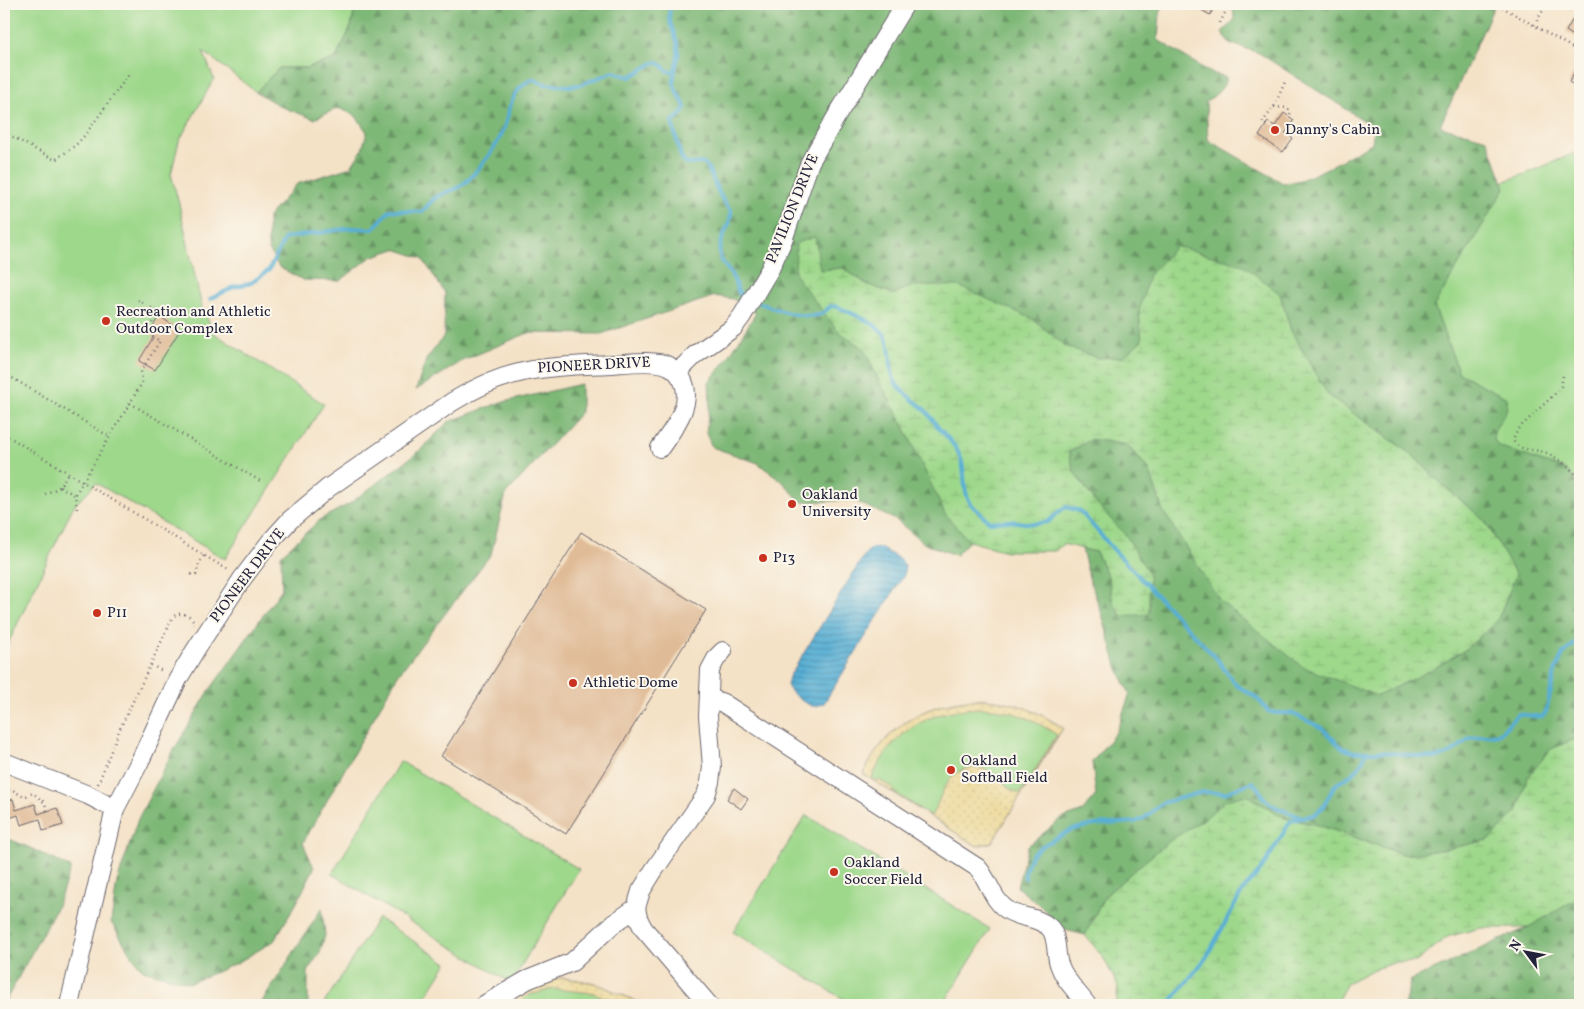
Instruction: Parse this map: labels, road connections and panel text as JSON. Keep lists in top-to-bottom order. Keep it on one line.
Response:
{"streets":{"street":["PAVILION DRIVE","PIONEER DRIVE"]},"crossings":[["PAVILION DRIVE","PIONEER DRIVE"]],"places":["Danny's Cabin","Recreation and Athletic Outdoor Complex","Oakland University","P13","P11","Athletic Dome","Oakland Softball Field","Oakland Soccer Field"],"north":"top left"}
